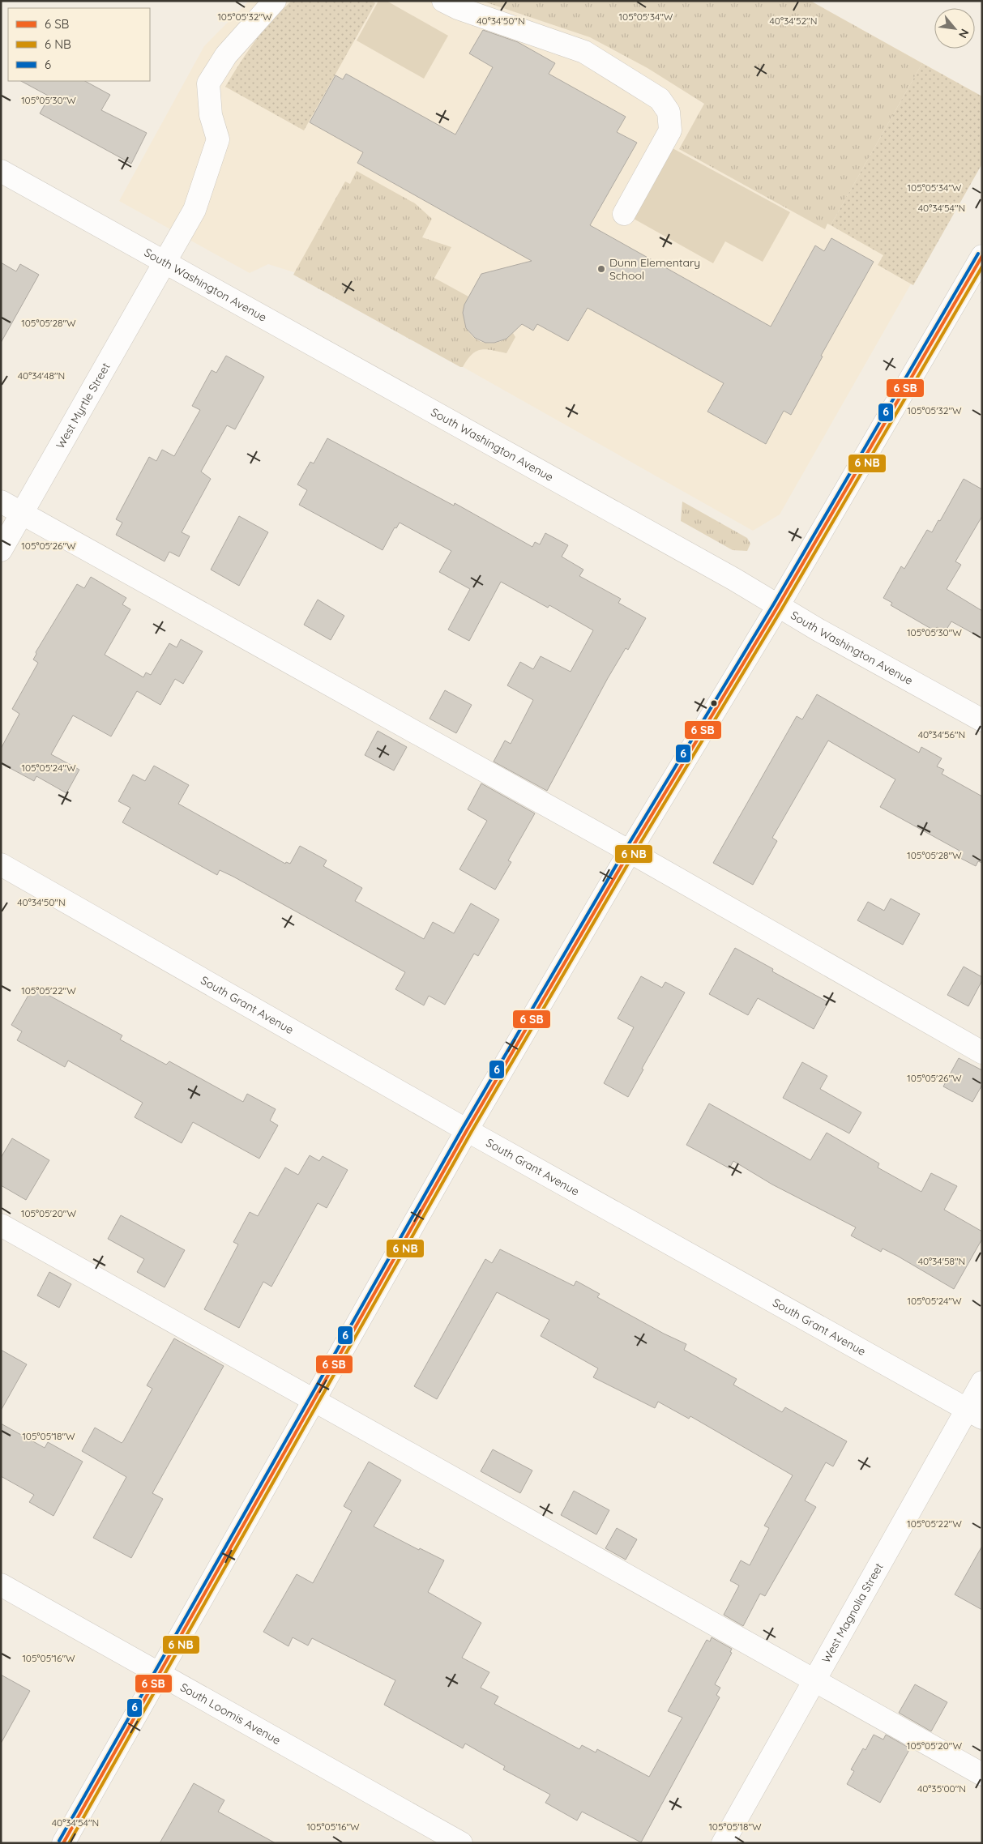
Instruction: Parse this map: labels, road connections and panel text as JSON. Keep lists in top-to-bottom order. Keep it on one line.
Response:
{"streets":{"street":["South Washington Avenue","West Myrtle Street","South Grant Avenue","West Magnolia Street","South Loomis Avenue"]},"crossings":[["South Washington Avenue","West Myrtle Street"],["South Grant Avenue","West Magnolia Street"]],"places":["Dunn Elementary School"],"lines":["transit line 6"],"legend":["6 SB","6 NB","6"],"north":"bottom right","coordinates":["105°05'32\"W","105°05'34\"W","40°34'50\"N","40°34'52\"N","105°05'30\"W","40°34'54\"N","105°05'28\"W","40°34'48\"N","105°05'26\"W","40°34'56\"N","105°05'24\"W","105°05'22\"W","105°05'20\"W","40°34'58\"N","105°05'18\"W","105°05'16\"W","40°35'00\"N"]}
